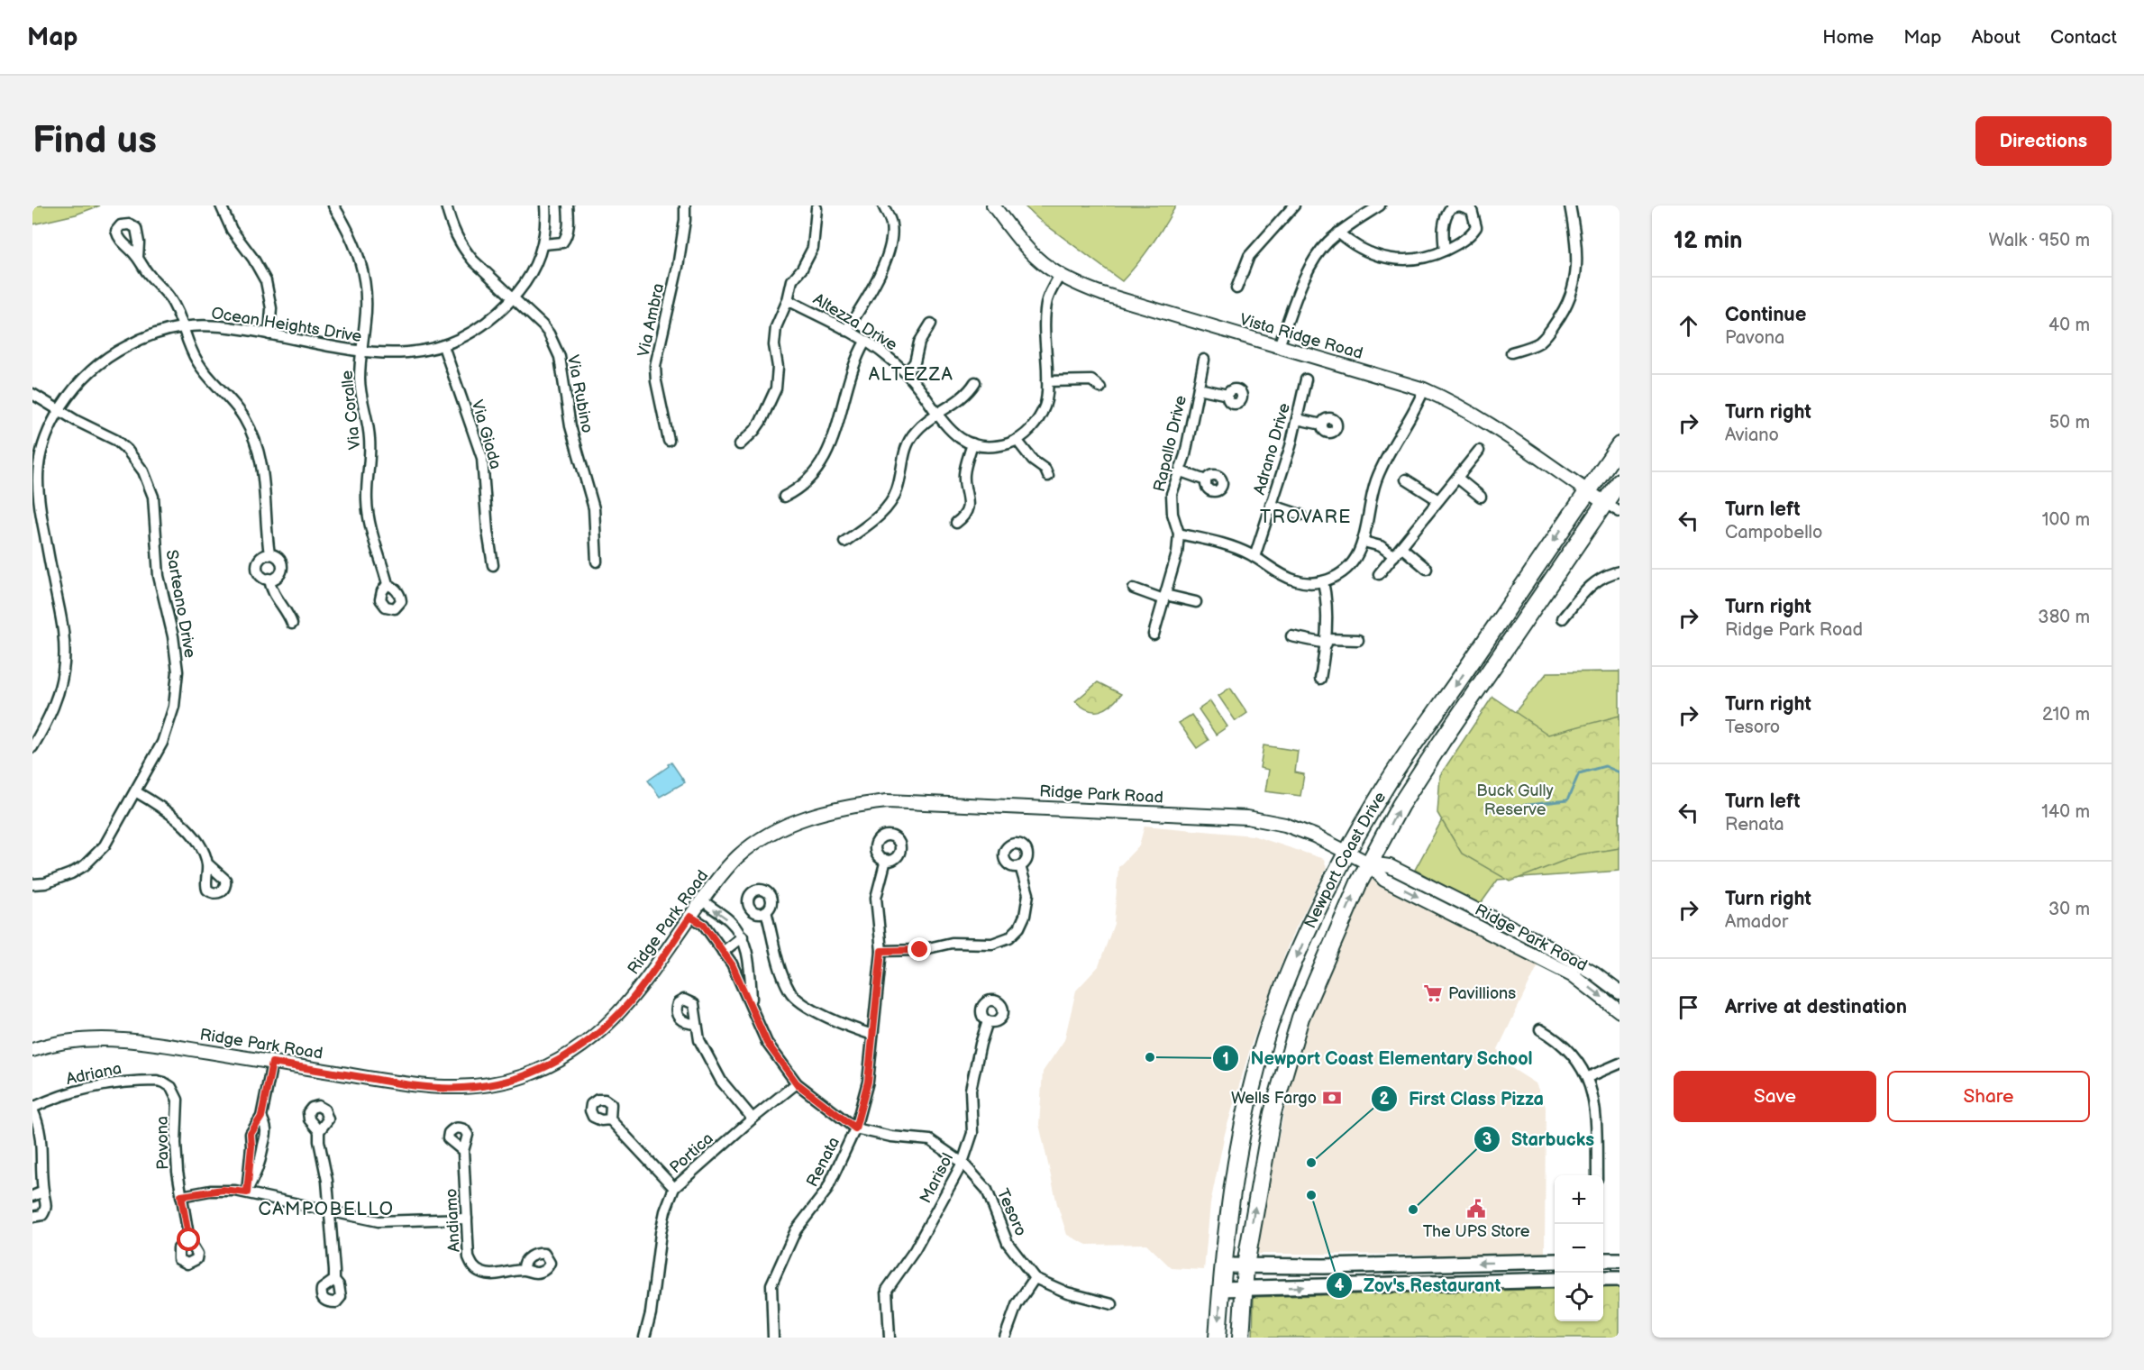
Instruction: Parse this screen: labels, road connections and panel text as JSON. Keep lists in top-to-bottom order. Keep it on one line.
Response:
{"streets":{"main road":["Newport Coast Drive"],"street":["Via Ambra","Altezza Drive","Ocean Heights Drive","Vista Ridge Road","Via Rubino","Via Coralle","Via Giada","Rapallo Drive","Adrano Drive","Sarteano Drive","Ridge Park Road","Adriana","Pavona","Portica","Renata","Marisol","Tesoro","Andiamo"]},"crossings":[["Altezza Drive","Vista Ridge Road"],["Ocean Heights Drive","Via Rubino"],["Ocean Heights Drive","Via Coralle"],["Ocean Heights Drive","Via Giada"],["Ocean Heights Drive","Sarteano Drive"],["Vista Ridge Road","Newport Coast Drive"],["Ridge Park Road","Newport Coast Drive"],["Ridge Park Road","Tesoro"],["Adriana","Pavona"],["Portica","Tesoro"],["Renata","Tesoro"],["Marisol","Tesoro"]],"districts":["ALTEZZA","TROVARE","CAMPOBELLO"],"parks":["Buck Gully Reserve"],"places":{"supermarket":["Pavillions"],"other":["Newport Coast Elementary School","First Class Pizza","Zov's Restaurant","Starbucks"],"bank":["Wells Fargo"],"public building":["The UPS Store"]},"page":{"header":"Map","nav":["Home","Map","About","Contact"],"buttons":["Directions",["Save","Share"]],"title":"Find us","heading":["12 min","Walk · 950 m"],"list":[["Continue","Pavona","40 m"],["Turn right","Aviano","50 m"],["Turn left","Campobello","100 m"],["Turn right","Ridge Park Road","380 m"],["Turn right","Tesoro","210 m"],["Turn left","Renata","140 m"],["Turn right","Amador","30 m"],"Arrive at destination"],"map_buttons":["+","−"]}}
